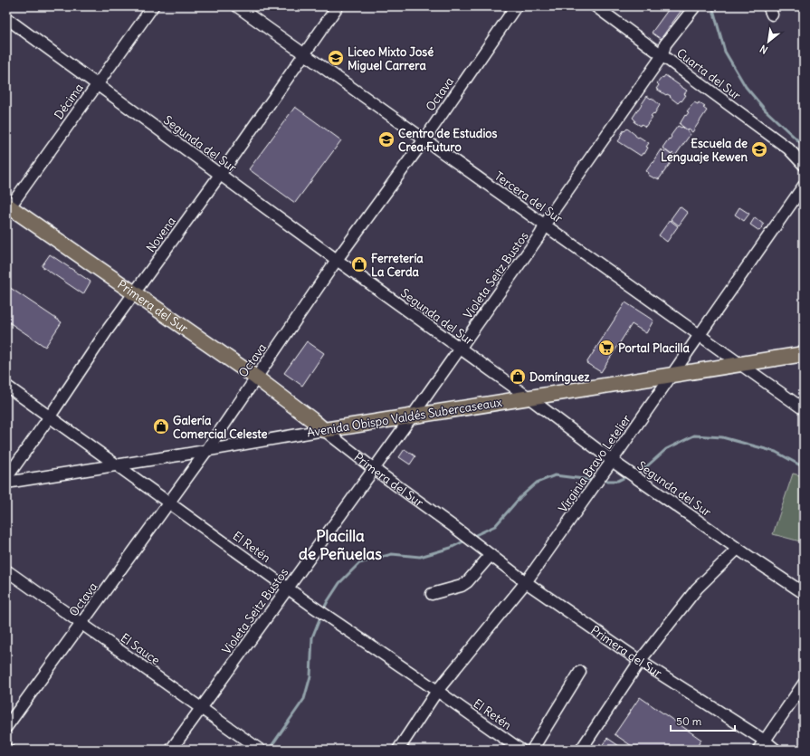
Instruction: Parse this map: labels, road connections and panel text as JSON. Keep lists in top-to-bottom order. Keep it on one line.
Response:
{"streets":{"main road":["Primera del Sur","Avenida Obispo Valdés Subercaseaux"],"street":["Cuarta del Sur","Octava","Décima","Segunda del Sur","Tercera del Sur","Novena","Violeta Seitz Bustos","Virginia Bravo Letelier","El Retén","El Sauce"]},"crossings":[["Cuarta del Sur","Violeta Seitz Bustos"],["Octava","Segunda del Sur"],["Octava","Tercera del Sur"],["Octava","Primera del Sur"],["Octava","Avenida Obispo Valdés Subercaseaux"],["Octava","El Retén"],["Octava","El Sauce"],["Décima","Segunda del Sur"],["Décima","Primera del Sur"],["Segunda del Sur","Novena"],["Segunda del Sur","Violeta Seitz Bustos"],["Segunda del Sur","Avenida Obispo Valdés Subercaseaux"],["Segunda del Sur","Virginia Bravo Letelier"],["Tercera del Sur","Novena"],["Tercera del Sur","Violeta Seitz Bustos"],["Tercera del Sur","Avenida Obispo Valdés Subercaseaux"],["Tercera del Sur","Virginia Bravo Letelier"],["Novena","Primera del Sur"],["Novena","El Retén"],["Violeta Seitz Bustos","Primera del Sur"],["Violeta Seitz Bustos","Avenida Obispo Valdés Subercaseaux"],["Violeta Seitz Bustos","El Retén"],["Violeta Seitz Bustos","El Sauce"],["Primera del Sur","Avenida Obispo Valdés Subercaseaux"],["Primera del Sur","Virginia Bravo Letelier"],["Avenida Obispo Valdés Subercaseaux","Virginia Bravo Letelier"],["Avenida Obispo Valdés Subercaseaux","El Retén"],["Virginia Bravo Letelier","El Retén"]],"districts":["Placilla de Peñuelas"],"places":{"school or university":["Liceo Mixto José Miguel Carrera","Centro de Estudios Crea Futuro","Escuela de Lenguaje Kewen"],"shop":["Ferretería La Cerda","Domínguez","Galería Comercial Celeste"],"supermarket":["Portal Placilla"]},"scale_bar":"50 m","north":"bottom left"}
